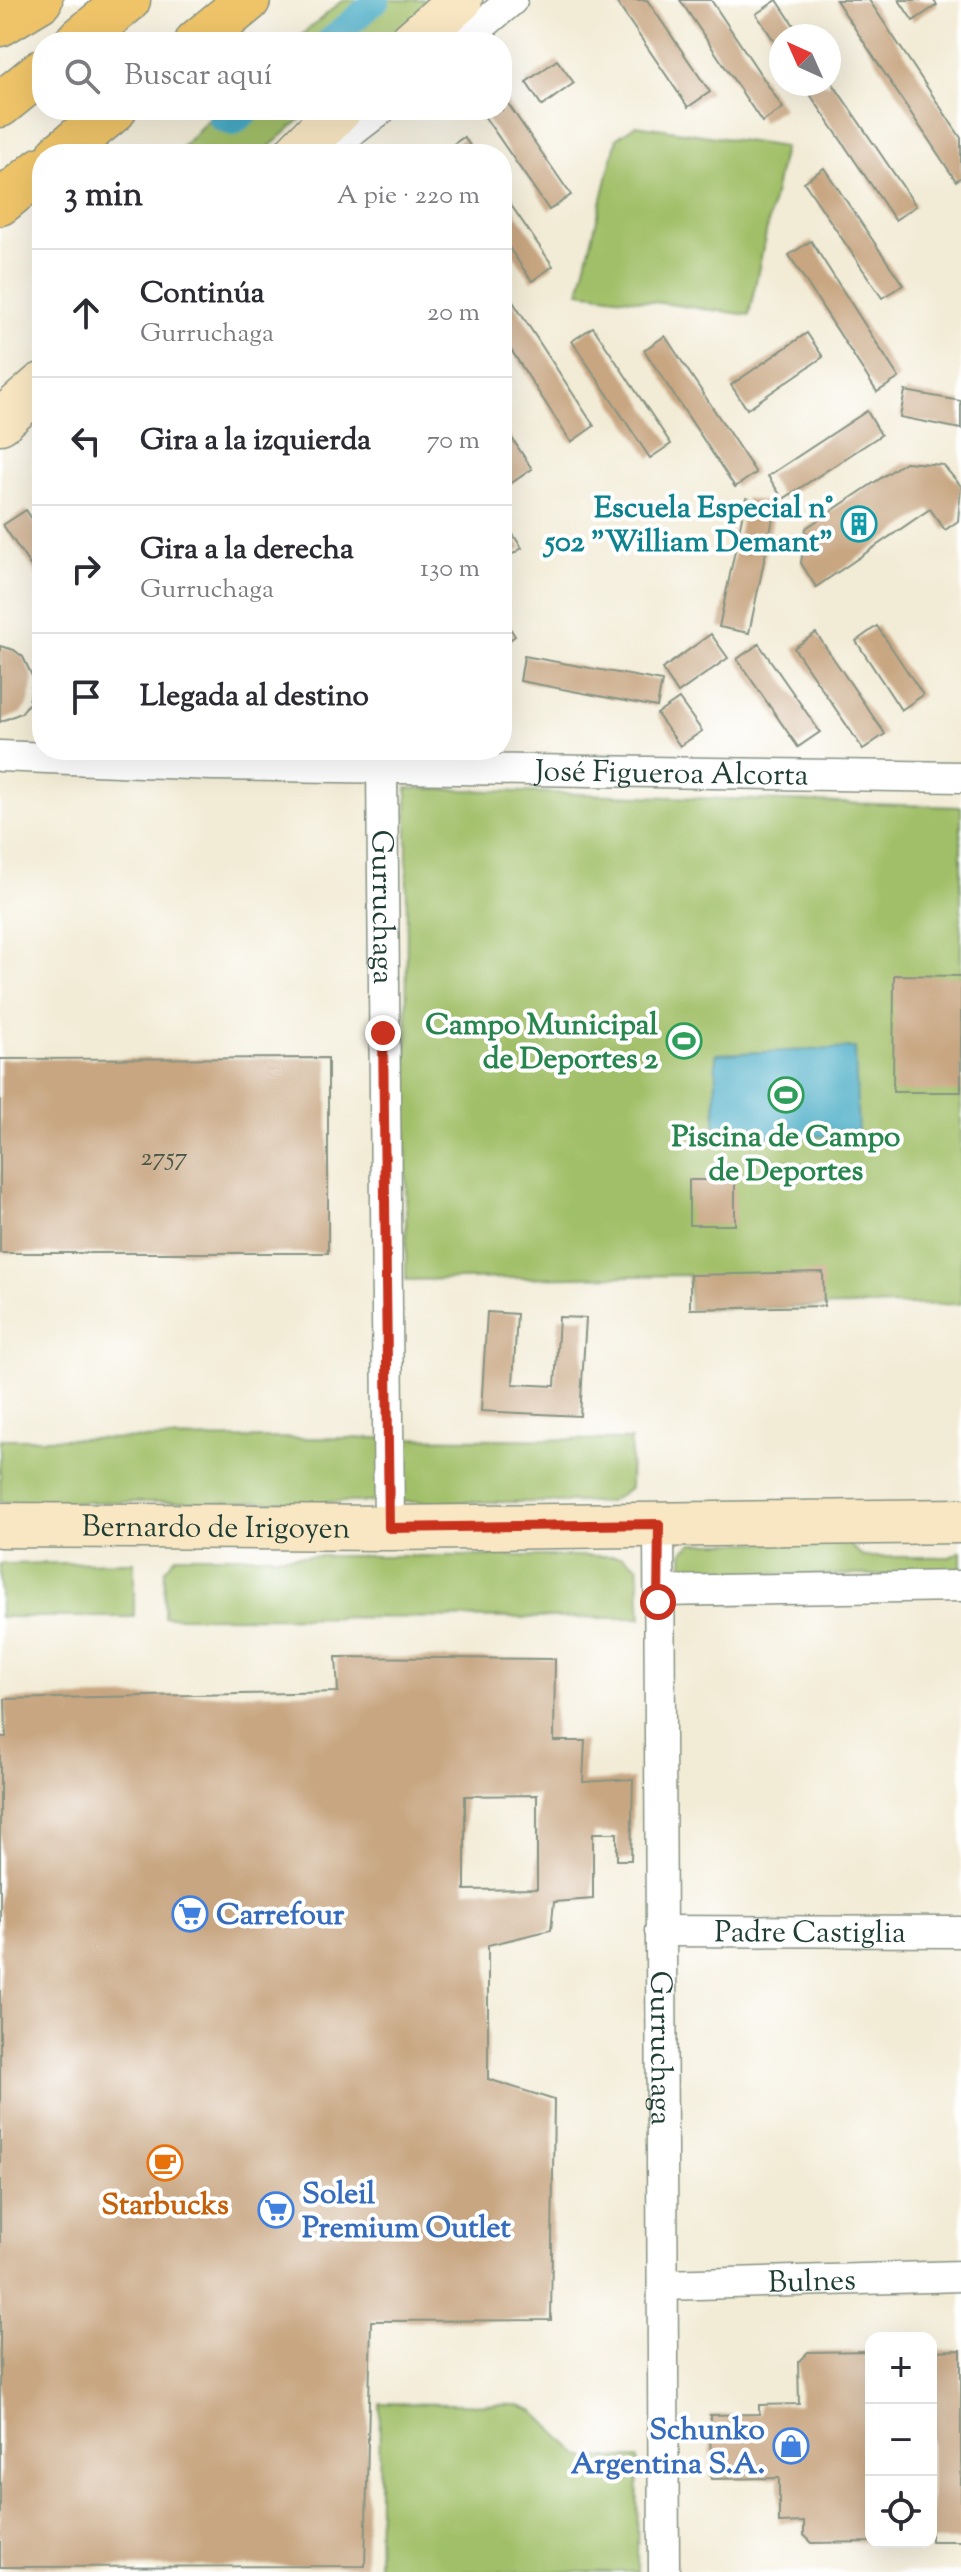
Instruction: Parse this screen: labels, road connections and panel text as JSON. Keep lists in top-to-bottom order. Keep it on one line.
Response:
{"streets":{"street":["José Figueroa Alcorta","Gurruchaga","Bernardo de Irigoyen","Padre Castiglia","Bulnes"]},"crossings":[["José Figueroa Alcorta","Gurruchaga"],["Gurruchaga","Bernardo de Irigoyen"],["Gurruchaga","Padre Castiglia"],["Gurruchaga","Bulnes"]],"places":{"building":["Escuela Especial n° 502 \"William Demant\""],"sports":["Campo Municipal de Deportes 2","Piscina de Campo de Deportes"],"supermarket":["Carrefour","Soleil Premium Outlet"],"cafe":["Starbucks"],"shop":["Schunko Argentina S.A."]},"house_numbers":["2757"],"north":"top left","page":{"search":"Buscar aquí","heading":["3 min","A pie · 220 m"],"list":[["Continúa","Gurruchaga","20 m"],["Gira a la izquierda","70 m"],["Gira a la derecha","Gurruchaga","130 m"],"Llegada al destino"],"map_buttons":["+","−"]}}
